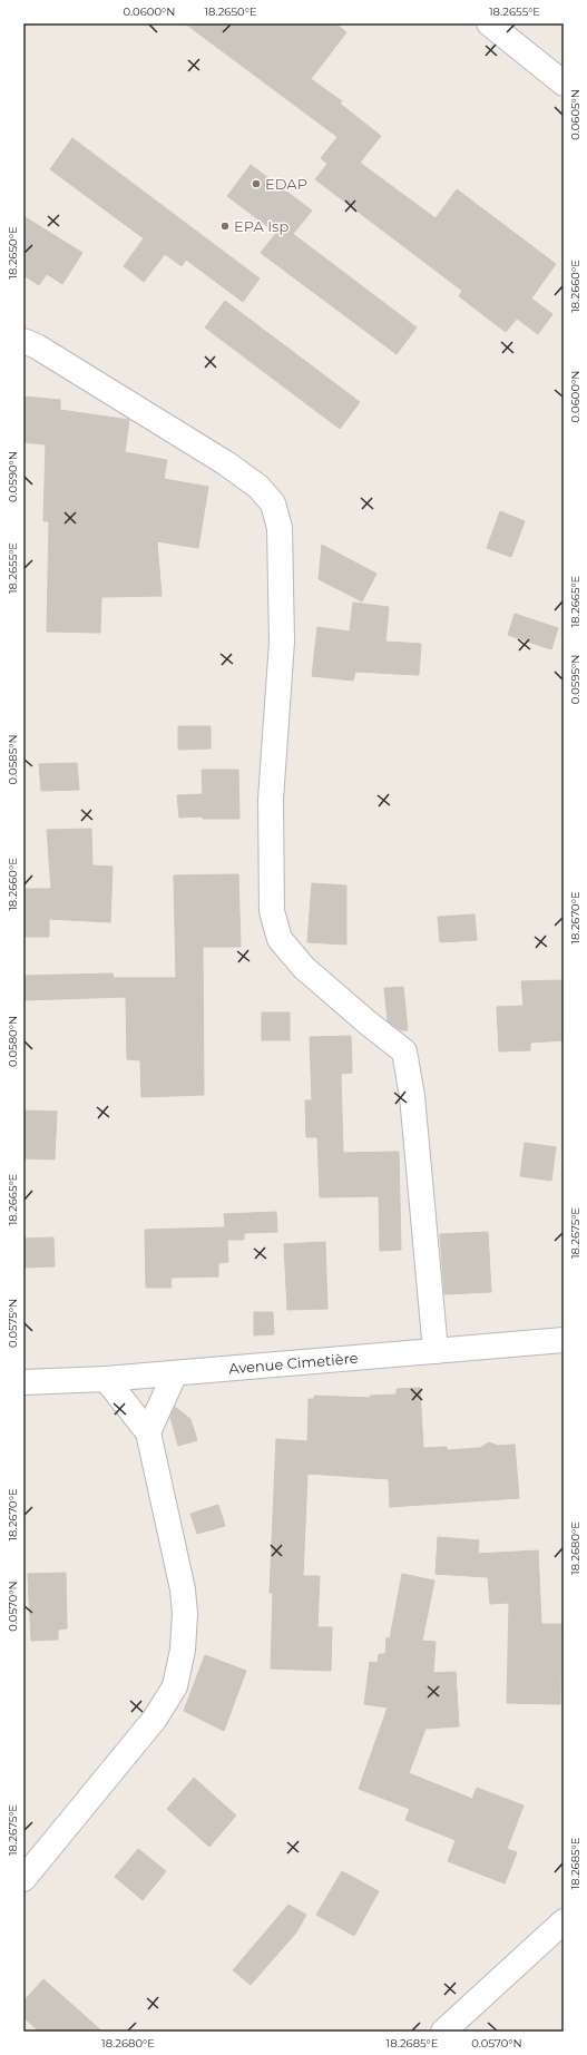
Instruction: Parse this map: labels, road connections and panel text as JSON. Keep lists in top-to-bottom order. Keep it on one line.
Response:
{"streets":{"street":["Avenue Cimetière"]},"places":["EDAP","EPA Isp"],"coordinates":["0.0600°N","18.2650°E","18.2655°E","0.0605°N","18.2660°E","0.0590°N","18.2665°E","0.0595°N","0.0585°N","18.2670°E","0.0580°N","18.2675°E","0.0575°N","18.2680°E","0.0570°N","18.2685°E"]}
